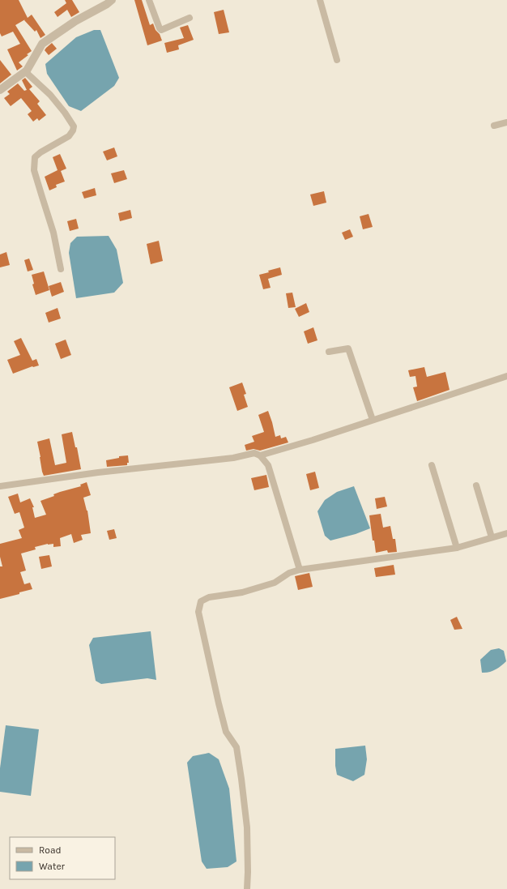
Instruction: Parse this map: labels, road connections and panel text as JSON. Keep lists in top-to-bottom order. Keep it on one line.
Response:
{"legend":["Road","Water"]}
